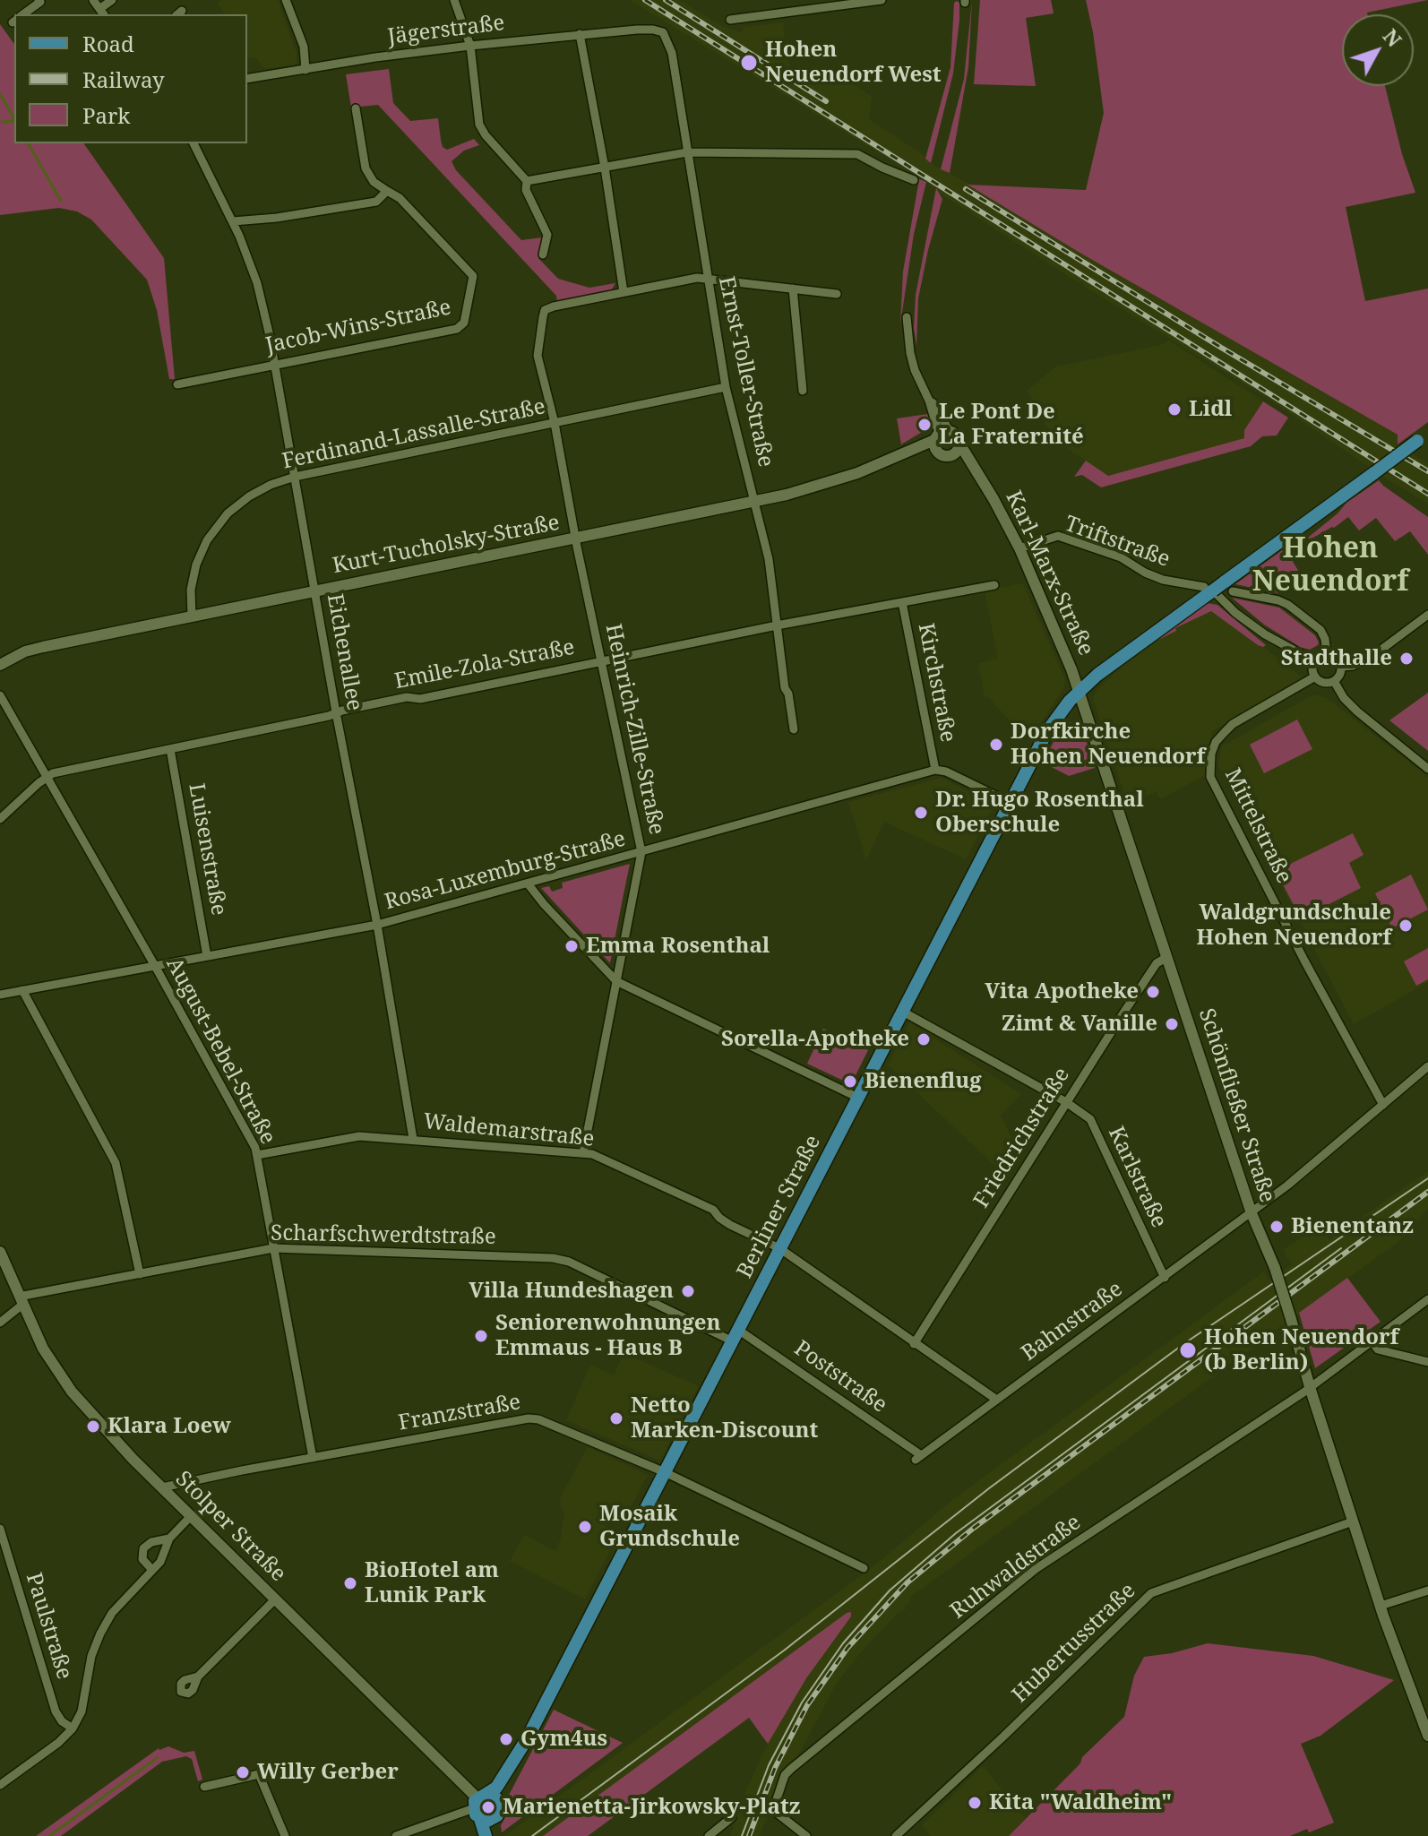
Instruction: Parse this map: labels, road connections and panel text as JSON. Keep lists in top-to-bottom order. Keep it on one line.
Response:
{"streets":{"main road":["Kurt-Tucholsky-Straße","Karl-Marx-Straße","Schönfließer Straße","Berliner Straße","Stolper Straße"],"street":["Jägerstraße","Jacob-Wins-Straße","Ernst-Toller-Straße","Ferdinand-Lassalle-Straße","Triftstraße","Eichenallee","Emile-Zola-Straße","Kirchstraße","Heinrich-Zille-Straße","Mittelstraße","Luisenstraße","Rosa-Luxemburg-Straße","August-Bebel-Straße","Waldemarstraße","Friedrichstraße","Karlstraße","Scharfschwerdtstraße","Bahnstraße","Poststraße","Franzstraße","Ruhwaldstraße","Paulstraße","Hubertusstraße"]},"crossings":[["Jägerstraße","Ernst-Toller-Straße"],["Jacob-Wins-Straße","Eichenallee"],["Ernst-Toller-Straße","Ferdinand-Lassalle-Straße"],["Ernst-Toller-Straße","Kurt-Tucholsky-Straße"],["Ernst-Toller-Straße","Emile-Zola-Straße"],["Ferdinand-Lassalle-Straße","Kurt-Tucholsky-Straße"],["Ferdinand-Lassalle-Straße","Eichenallee"],["Ferdinand-Lassalle-Straße","Heinrich-Zille-Straße"],["Triftstraße","Karl-Marx-Straße"],["Triftstraße","Mittelstraße"],["Triftstraße","Berliner Straße"],["Kurt-Tucholsky-Straße","Karl-Marx-Straße"],["Kurt-Tucholsky-Straße","Eichenallee"],["Kurt-Tucholsky-Straße","Heinrich-Zille-Straße"],["Karl-Marx-Straße","Schönfließer Straße"],["Karl-Marx-Straße","Berliner Straße"],["Eichenallee","Emile-Zola-Straße"],["Eichenallee","Rosa-Luxemburg-Straße"],["Eichenallee","Waldemarstraße"],["Emile-Zola-Straße","Kirchstraße"],["Emile-Zola-Straße","Heinrich-Zille-Straße"],["Emile-Zola-Straße","Luisenstraße"],["Emile-Zola-Straße","August-Bebel-Straße"],["Kirchstraße","Rosa-Luxemburg-Straße"],["Heinrich-Zille-Straße","Rosa-Luxemburg-Straße"],["Heinrich-Zille-Straße","Waldemarstraße"],["Mittelstraße","Bahnstraße"],["Luisenstraße","Rosa-Luxemburg-Straße"],["Rosa-Luxemburg-Straße","August-Bebel-Straße"],["August-Bebel-Straße","Waldemarstraße"],["August-Bebel-Straße","Scharfschwerdtstraße"],["August-Bebel-Straße","Franzstraße"],["Schönfließer Straße","Friedrichstraße"],["Schönfließer Straße","Berliner Straße"],["Schönfließer Straße","Bahnstraße"],["Schönfließer Straße","Ruhwaldstraße"],["Schönfließer Straße","Hubertusstraße"],["Waldemarstraße","Friedrichstraße"],["Waldemarstraße","Berliner Straße"],["Waldemarstraße","Bahnstraße"],["Friedrichstraße","Karlstraße"],["Karlstraße","Berliner Straße"],["Karlstraße","Bahnstraße"],["Berliner Straße","Scharfschwerdtstraße"],["Berliner Straße","Poststraße"],["Berliner Straße","Franzstraße"],["Berliner Straße","Stolper Straße"],["Scharfschwerdtstraße","Poststraße"],["Scharfschwerdtstraße","Stolper Straße"],["Bahnstraße","Poststraße"],["Franzstraße","Stolper Straße"]],"districts":["Hohen Neuendorf"],"places":["Hohen Neuendorf West","Lidl","Le Pont De La Fraternité","Stadthalle","Dorfkirche Hohen Neuendorf","Dr. Hugo Rosenthal Oberschule","Waldgrundschule Hohen Neuendorf","Emma Rosenthal","Vita Apotheke","Zimt & Vanille","Sorella-Apotheke","Bienenflug","Bienentanz","Villa Hundeshagen","Seniorenwohnungen Emmaus - Haus B","Hohen Neuendorf (b Berlin)","Netto Marken-Discount","Klara Loew","Mosaik Grundschule","BioHotel am Lunik Park","Gym4us","Willy Gerber","Kita \"Waldheim\"","Marienetta-Jirkowsky-Platz"],"legend":["Road","Railway","Park"],"north":"top right"}
